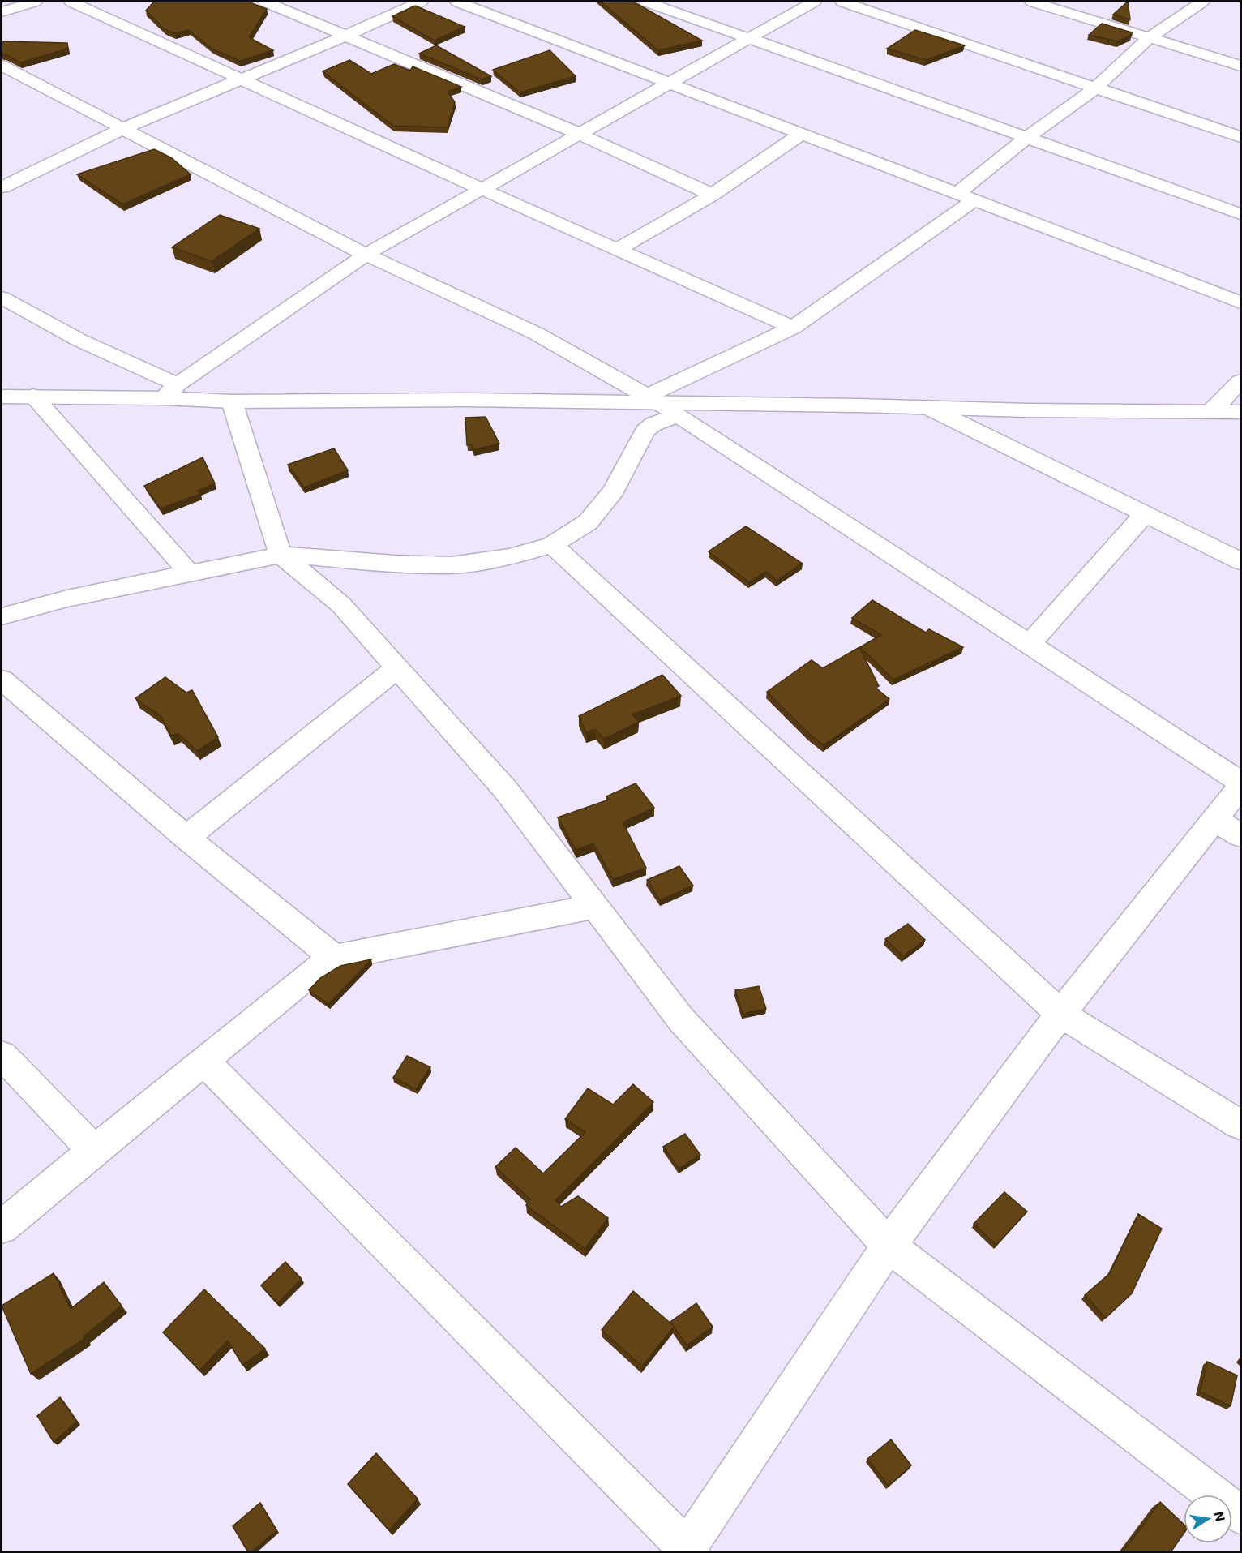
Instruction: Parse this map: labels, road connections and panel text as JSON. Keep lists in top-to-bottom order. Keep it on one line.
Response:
{"north":"right"}
